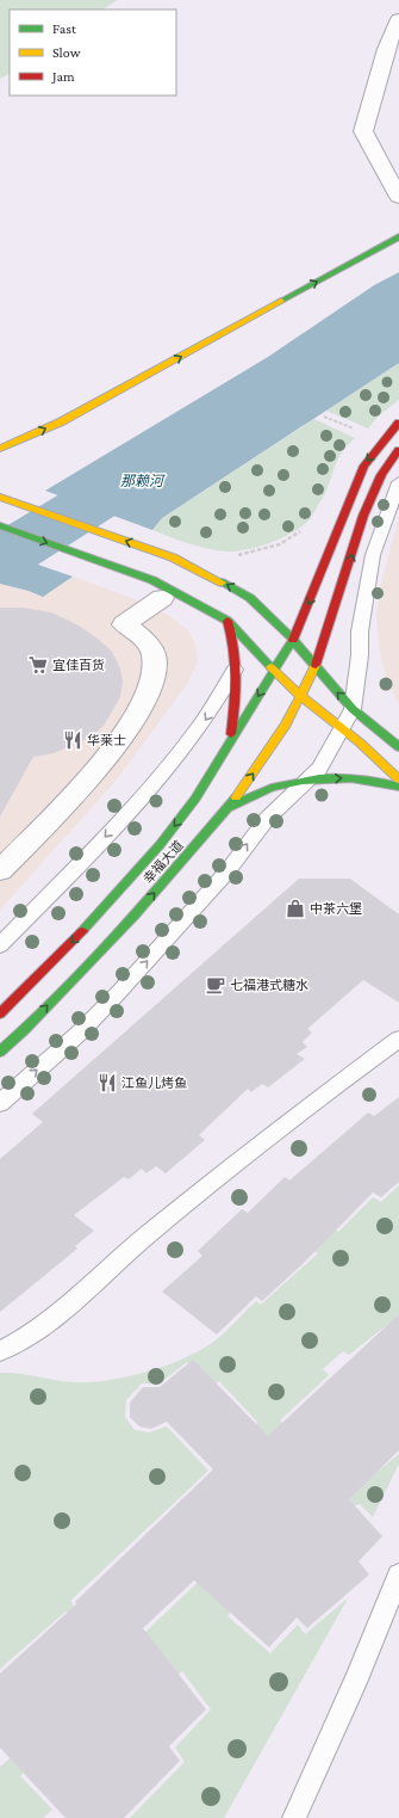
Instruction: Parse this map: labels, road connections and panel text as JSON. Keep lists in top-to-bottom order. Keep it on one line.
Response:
{"streets":{"main road":["幸福大道"]},"water":["那赖河"],"places":{"supermarket":["宜佳百货"],"restaurant":["华莱士","江鱼儿烤鱼"],"shop":["中茶六堡"],"cafe":["七福港式糖水"]},"legend":["Fast","Slow","Jam"]}
